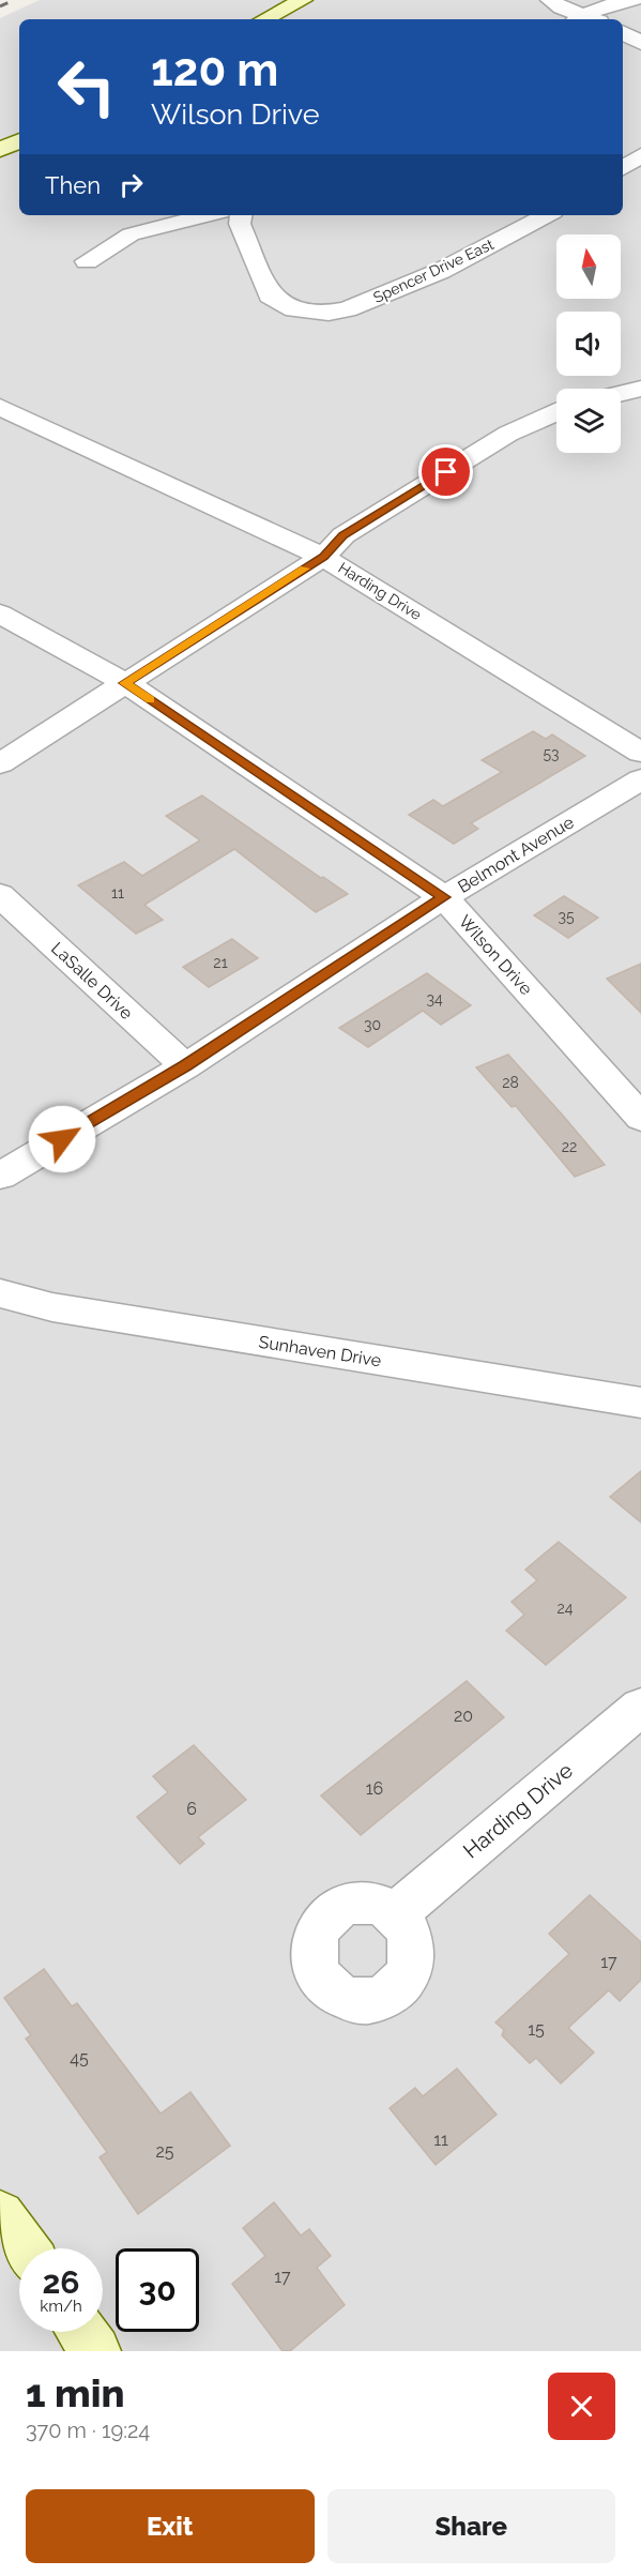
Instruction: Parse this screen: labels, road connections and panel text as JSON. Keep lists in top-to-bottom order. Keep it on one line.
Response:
{"streets":{"street":["Spencer Drive East","Harding Drive","Belmont Avenue","Wilson Drive","LaSalle Drive","Sunhaven Drive"]},"crossings":[["Belmont Avenue","Wilson Drive"],["Belmont Avenue","LaSalle Drive"]],"house_numbers":["53","11","35","21","34","30","28","22","24","20","16","6","17","15","45","11","25","17"],"north":"top","page":{"turn":["120 m","Wilson Drive"],"then":"Then","speed":"26 km/h","limit":"30","heading":["1 min","370 m · 19:24"],"buttons":["Exit","Share"]}}
